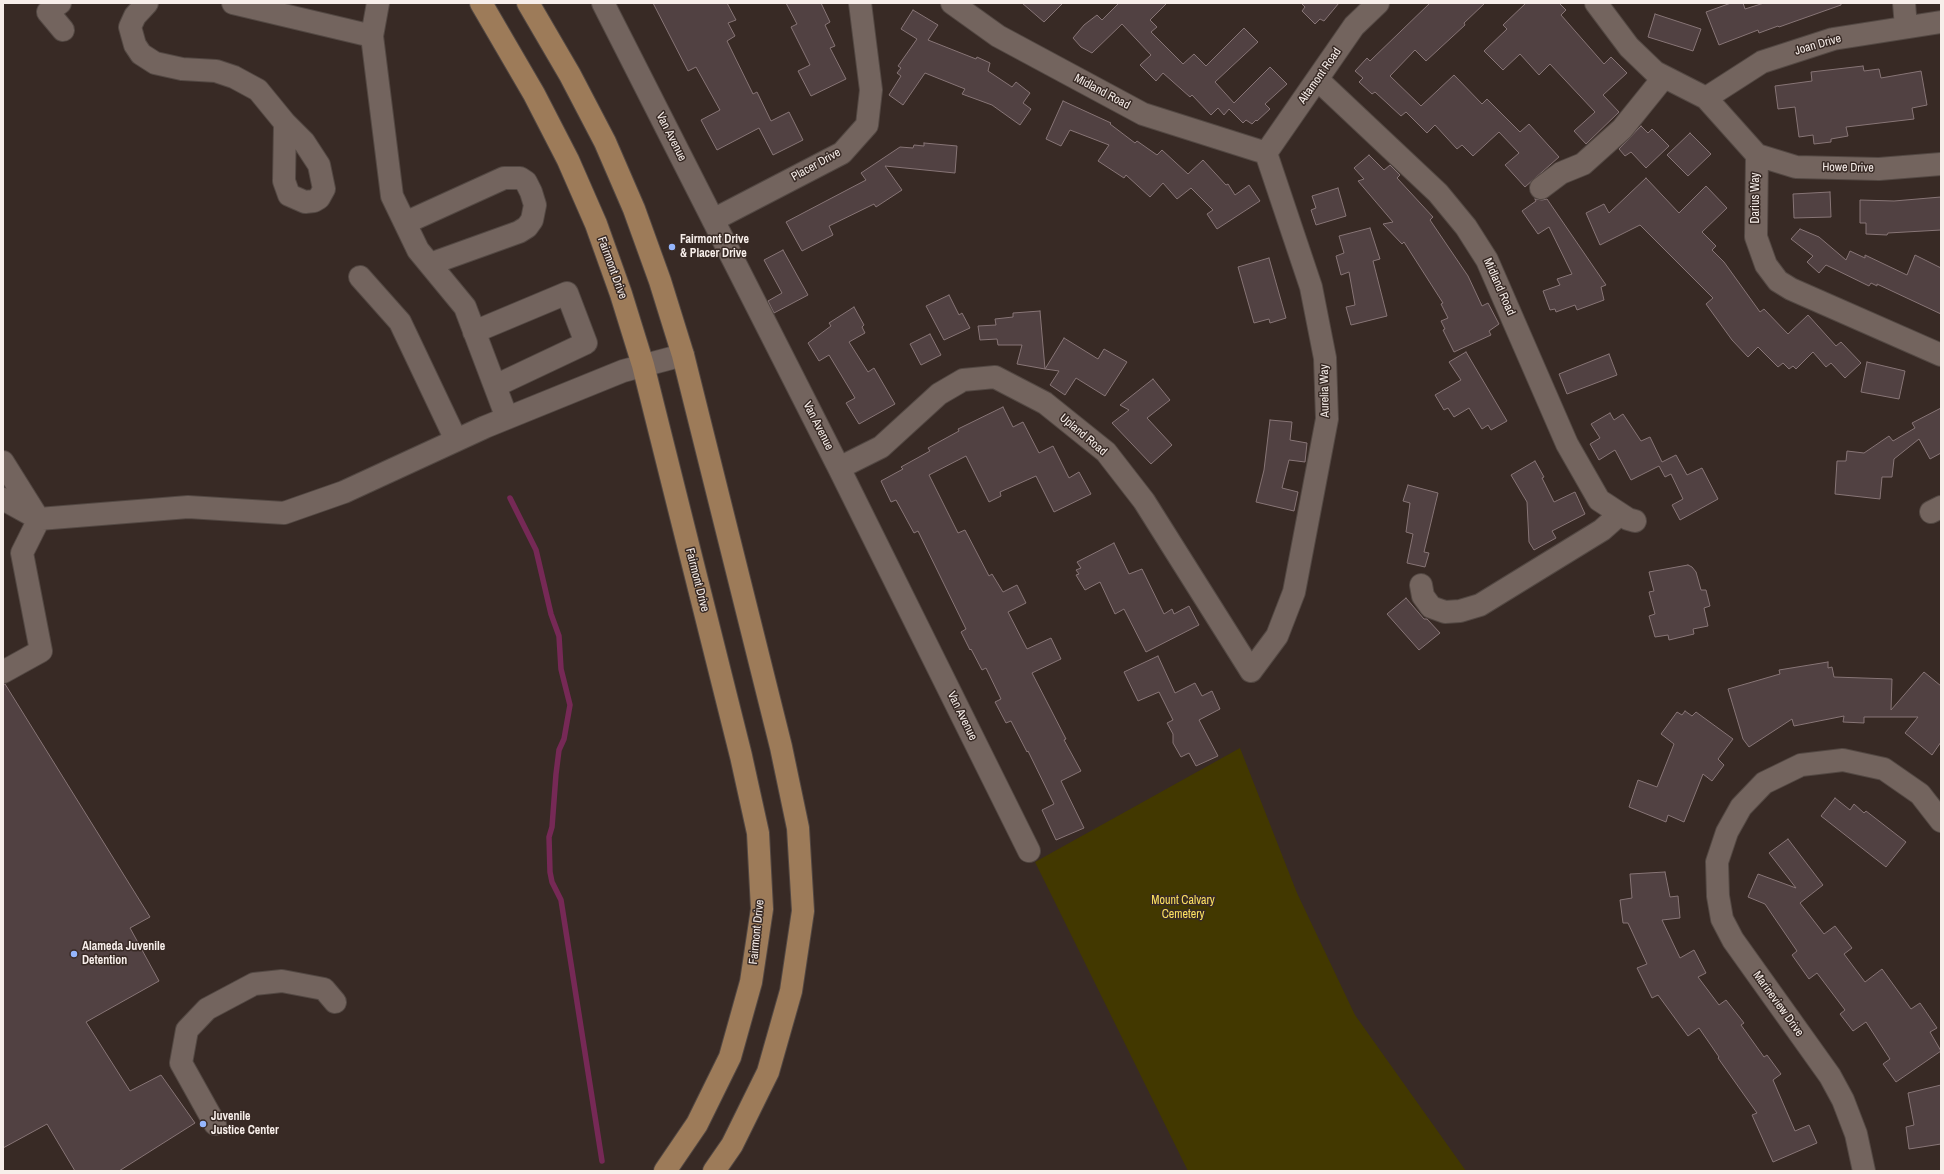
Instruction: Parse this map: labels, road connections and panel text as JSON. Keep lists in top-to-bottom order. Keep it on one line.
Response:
{"streets":{"main road":["Fairmont Drive"],"street":["Joan Drive","Altamont Road","Midland Road","Van Avenue","Placer Drive","Howe Drive","Darius Way","Aurelia Way","Upland Road","Marineview Drive"]},"crossings":[["Joan Drive","Darius Way"],["Altamont Road","Midland Road"],["Altamont Road","Aurelia Way"],["Midland Road","Aurelia Way"],["Van Avenue","Placer Drive"],["Van Avenue","Upland Road"],["Howe Drive","Darius Way"],["Aurelia Way","Upland Road"]],"parks":["Mount Calvary Cemetery"],"places":["Fairmont Drive & Placer Drive","Alameda Juvenile Detention","Juvenile Justice Center"]}
